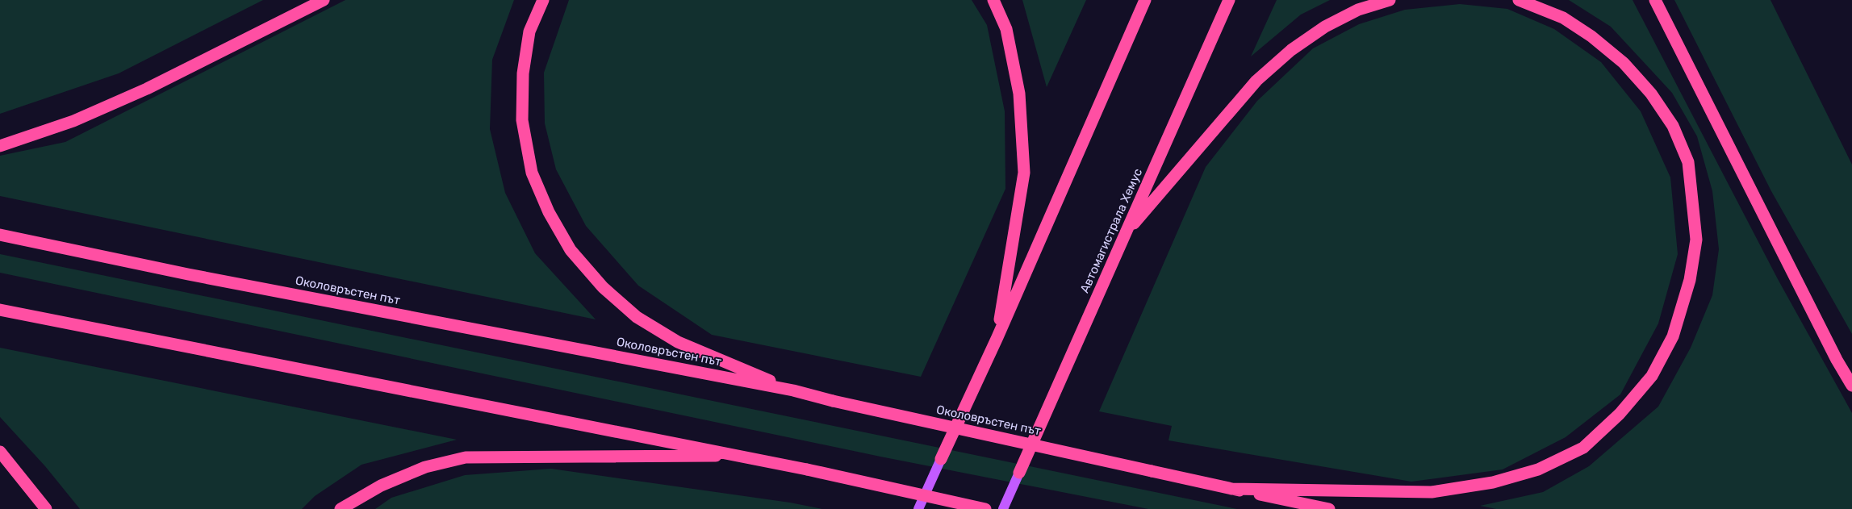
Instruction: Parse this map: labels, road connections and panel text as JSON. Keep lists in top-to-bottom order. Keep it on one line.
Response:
{"streets":{"highway":["Автомагистрала Хемус","Околовръстен път"]}}
